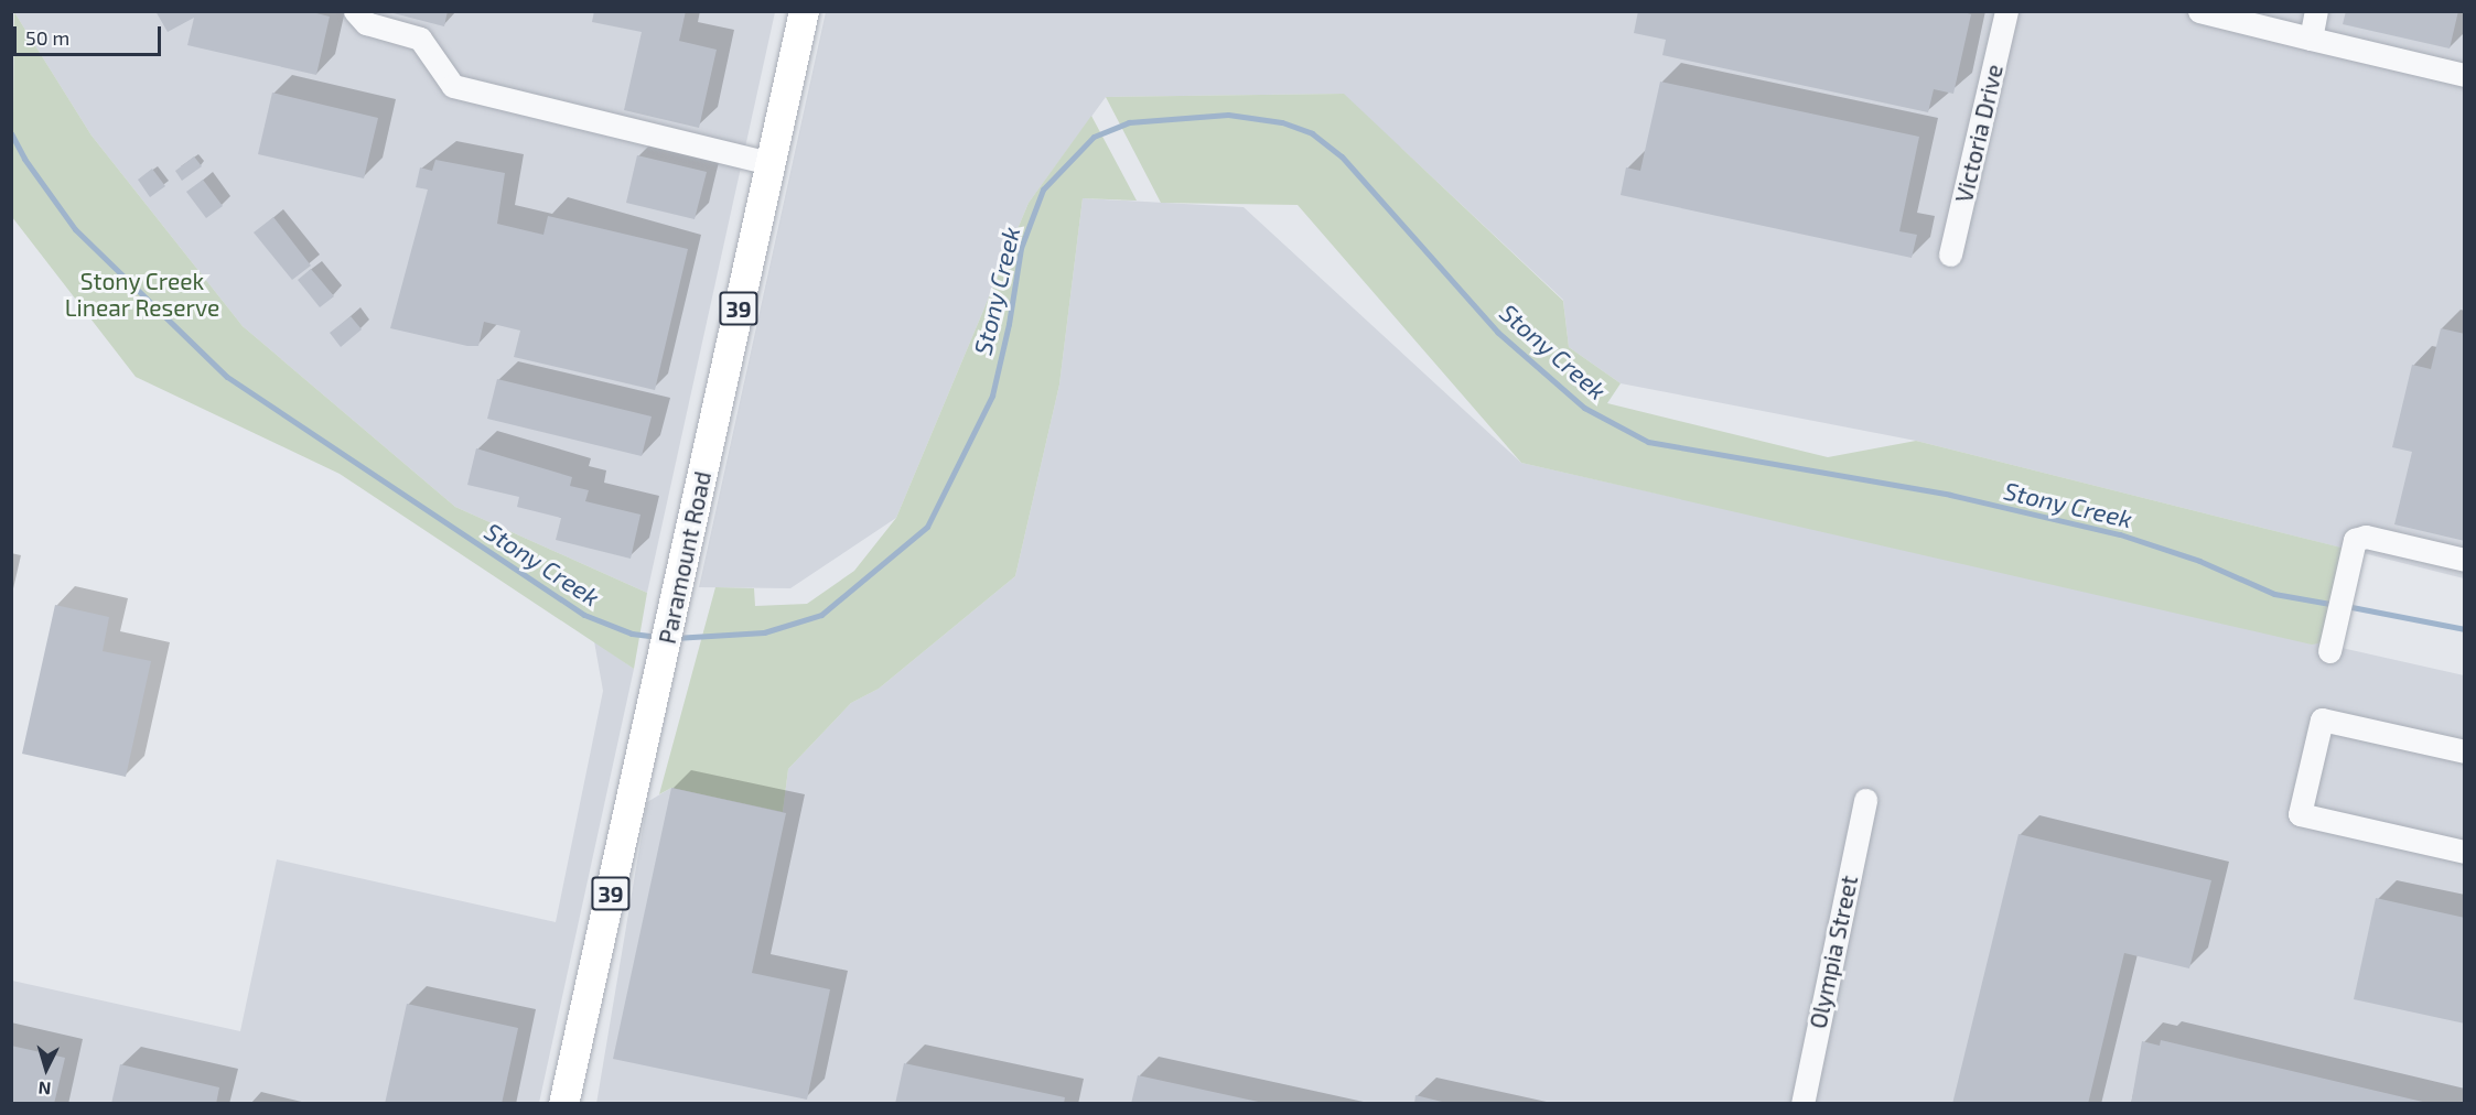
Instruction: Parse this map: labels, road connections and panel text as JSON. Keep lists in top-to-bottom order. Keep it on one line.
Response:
{"streets":{"main road":["39","Paramount Road"],"street":["Victoria Drive","Olympia Street"]},"water":["Stony Creek"],"parks":["Stony Creek Linear Reserve"],"scale_bar":"50 m","north":"bottom"}
